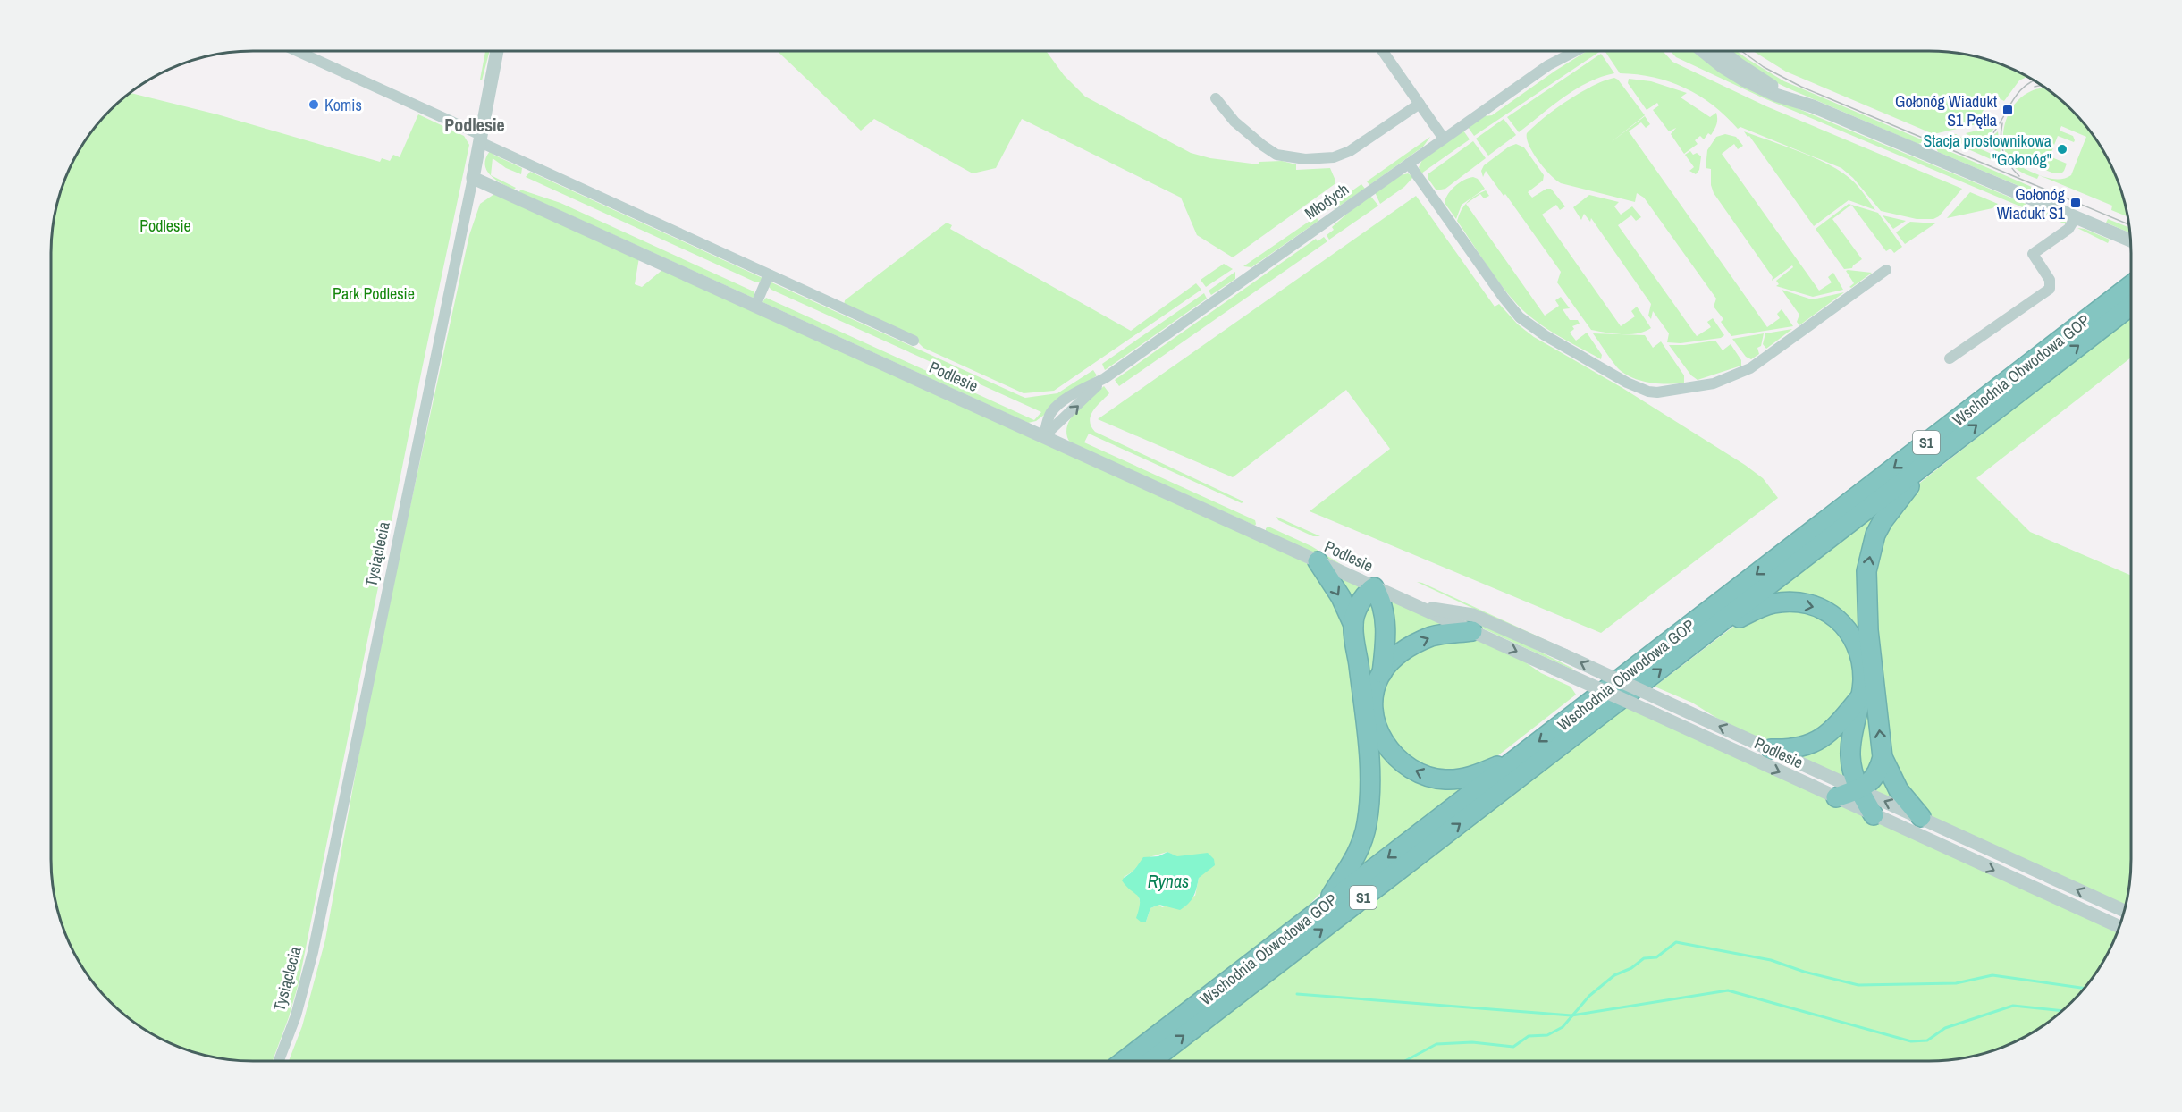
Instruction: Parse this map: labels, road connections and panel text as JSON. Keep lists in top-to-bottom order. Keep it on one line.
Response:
{"streets":{"highway":["Wschodnia Obwodowa GOP","S1"],"street":["Młodych","Podlesie","Tysiąclecia"]},"crossings":[["Młodych","Podlesie"],["Podlesie","Tysiąclecia"]],"districts":["Podlesie"],"water":["Rynas"],"parks":["Podlesie","Park Podlesie"],"places":{"other":["Komis","Stacja prostownikowa \"Gołonóg\""],"transit":["Gołonóg Wiadukt S1 Pętla","Gołonóg Wiadukt S1"]}}
